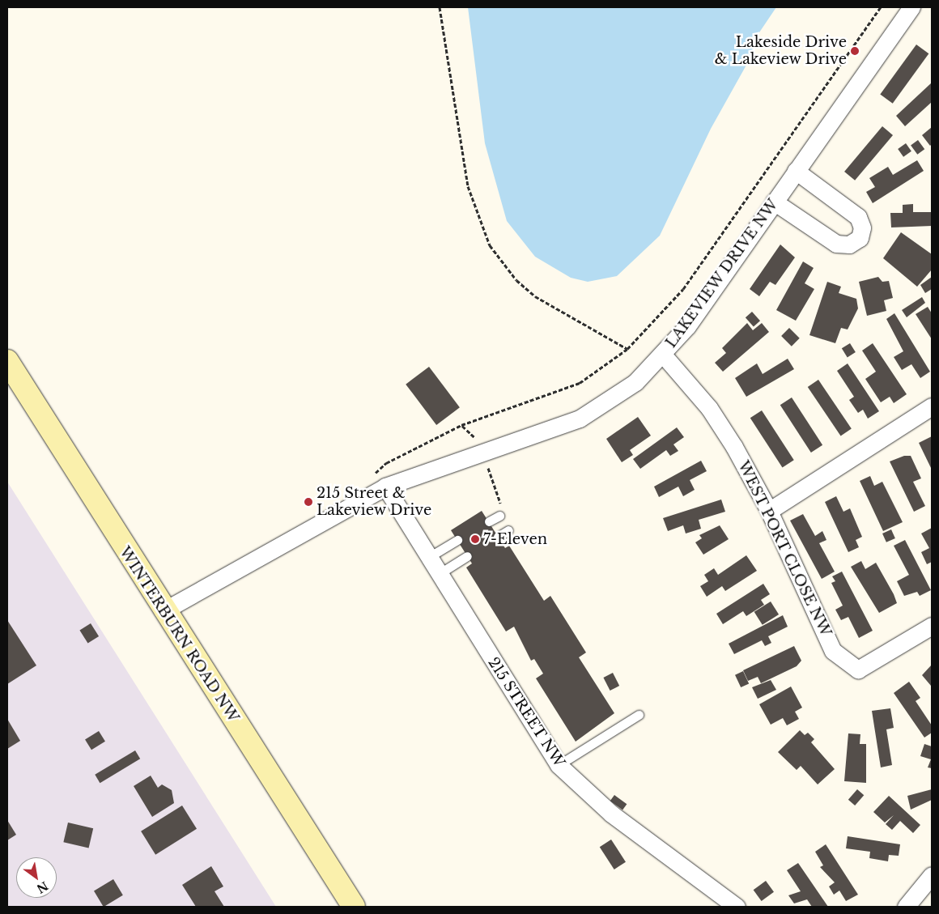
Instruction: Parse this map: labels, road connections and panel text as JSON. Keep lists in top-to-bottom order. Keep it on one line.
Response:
{"streets":{"main road":["WINTERBURN ROAD NW"],"street":["LAKEVIEW DRIVE NW","WEST PORT CLOSE NW","215 STREET NW"]},"crossings":[["LAKEVIEW DRIVE NW","WEST PORT CLOSE NW"],["LAKEVIEW DRIVE NW","WINTERBURN ROAD NW"],["LAKEVIEW DRIVE NW","215 STREET NW"]],"places":["Lakeside Drive & Lakeview Drive","215 Street & Lakeview Drive","7-Eleven"],"north":"bottom right"}
